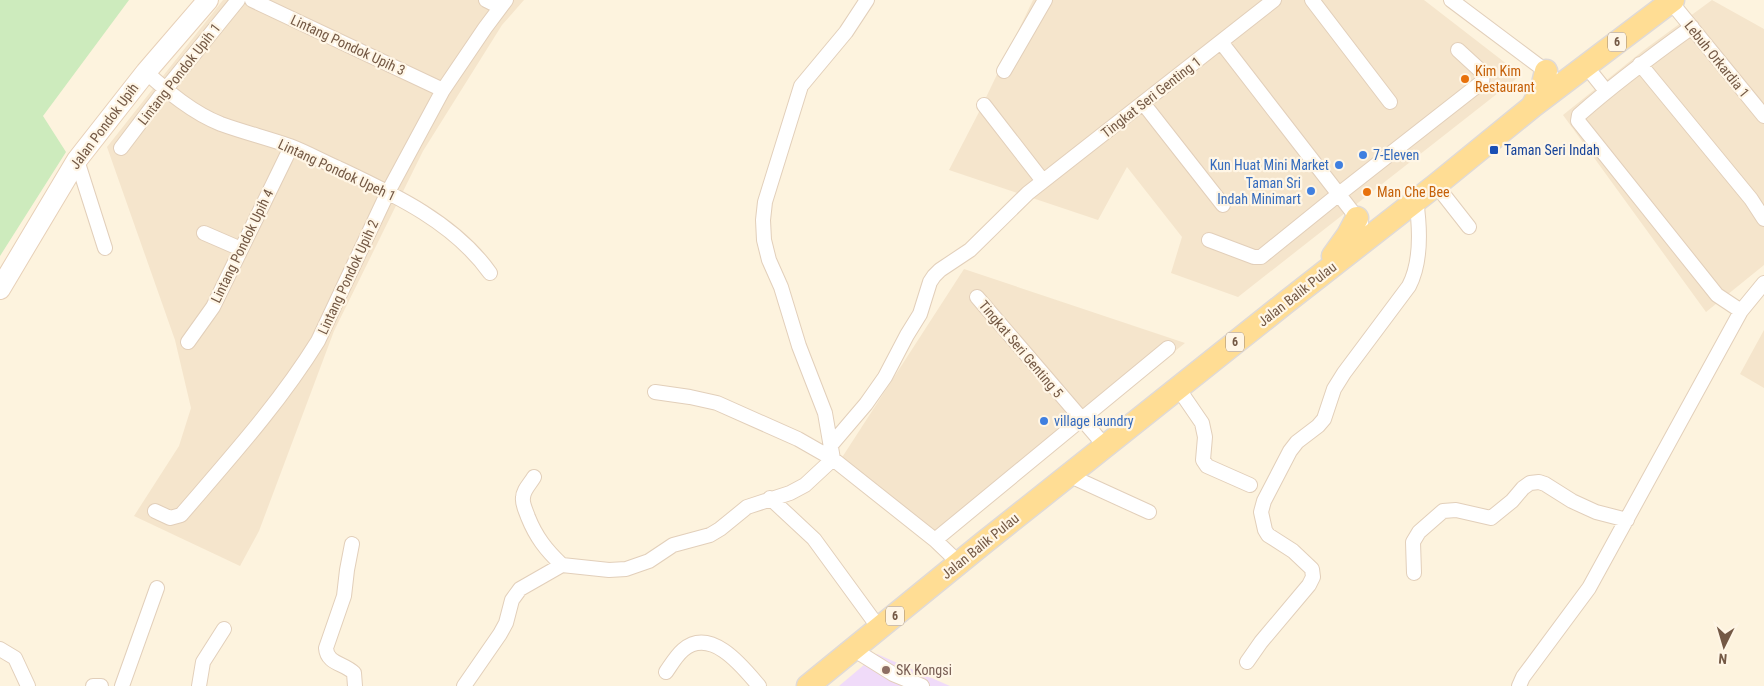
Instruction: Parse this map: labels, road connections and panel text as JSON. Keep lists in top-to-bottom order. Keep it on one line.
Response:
{"streets":{"main road":["6","Jalan Pondok Upih","Jalan Balik Pulau"],"street":["Lintang Pondok Upih 3","Lebuh Orkardia 1","Lintang Pondok Upih 1","Tingkat Seri Genting 1","Lintang Pondok Upeh 1","Lintang Pondok Upih 4","Lintang Pondok Upih 2","Tingkat Seri Genting 5"]},"crossings":[["6","Lebuh Orkardia 1"],["Lintang Pondok Upih 3","Lintang Pondok Upih 2"],["Lintang Pondok Upih 1","Lintang Pondok Upeh 1"],["Jalan Pondok Upih","Lintang Pondok Upeh 1"],["Lintang Pondok Upeh 1","Lintang Pondok Upih 4"],["Lintang Pondok Upeh 1","Lintang Pondok Upih 2"],["Jalan Balik Pulau","Tingkat Seri Genting 5"]],"places":{"other":["Kim Kim Restaurant","7-Eleven","Kun Huat Mini Market","Taman Sri Indah Minimart","Man Che Bee","village laundry","SK Kongsi"],"transit":["Taman Seri Indah"]},"north":"bottom"}
